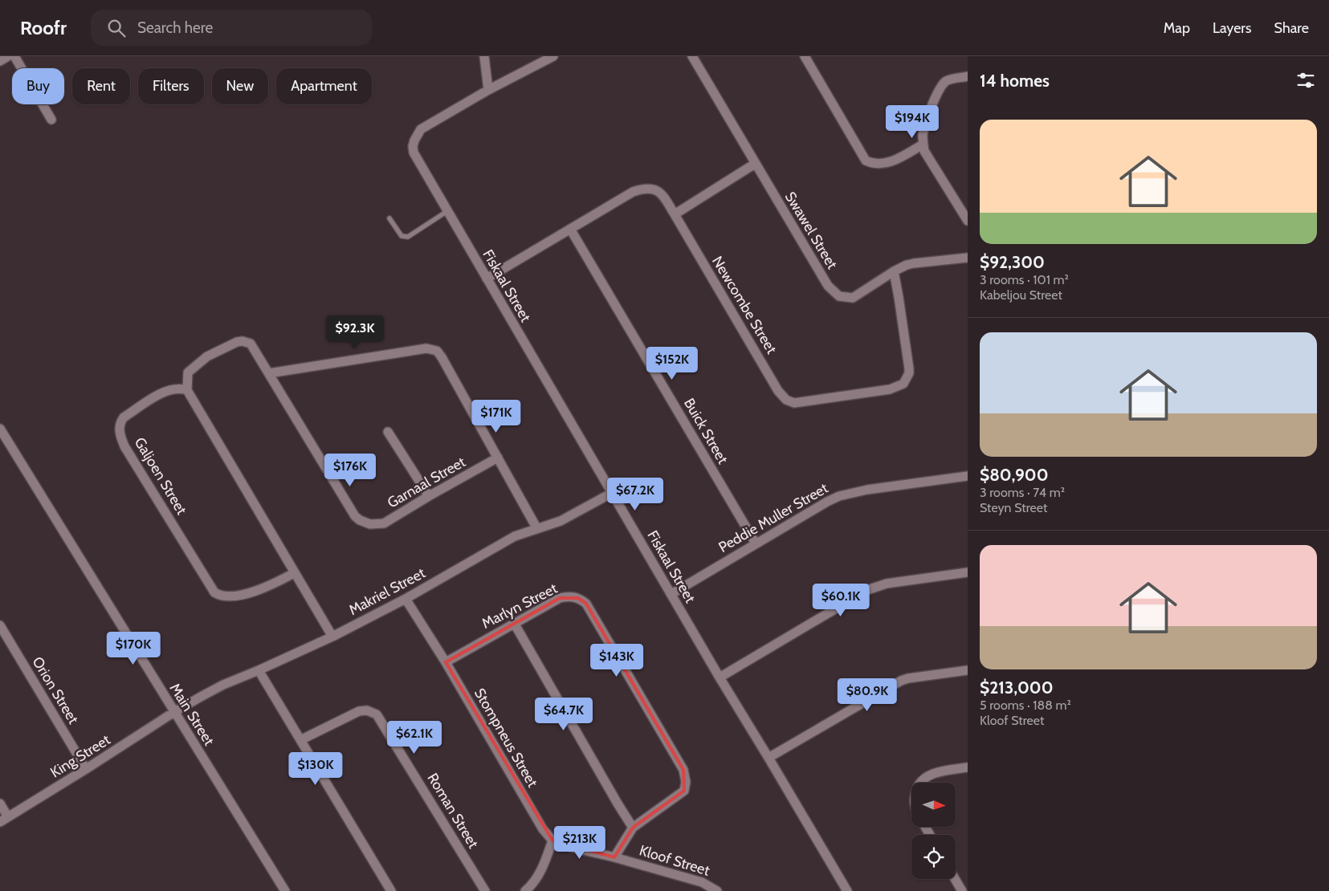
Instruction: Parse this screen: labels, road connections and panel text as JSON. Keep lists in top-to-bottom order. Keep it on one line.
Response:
{"streets":{"street":["Swawel Street","Fiskaal Street","Newcombe Street","Buick Street","Galjoen Street","Garnaal Street","Peddie Muller Street","Makriel Street","Marlyn Street","Orion Street","Main Street","Stompneus Street","King Street","Roman Street","Kloof Street"]},"crossings":[["Swawel Street","Newcombe Street"],["Fiskaal Street","Newcombe Street"],["Fiskaal Street","Peddie Muller Street"],["Fiskaal Street","Makriel Street"],["Newcombe Street","Buick Street"],["Buick Street","Peddie Muller Street"],["Galjoen Street","Garnaal Street"],["Makriel Street","Main Street"],["Makriel Street","Stompneus Street"],["Makriel Street","King Street"],["Marlyn Street","Stompneus Street"],["Marlyn Street","Kloof Street"],["Orion Street","King Street"],["Main Street","King Street"],["Stompneus Street","Kloof Street"]],"north":"right","page":{"header":"Roofr","search":"Search here","nav":["Map","Layers","Share"],"heading":"14 homes","chip":["Buy","Rent","Filters","New","Apartment"],"list":[{"name":"$92,300","note":"3 rooms · 101 m² · Kabeljou Street"},{"name":"$80,900","note":"3 rooms · 74 m² · Steyn Street"},{"name":"$213,000","note":"5 rooms · 188 m² · Kloof Street"}],"price":["$194K","$92.3K","$152K","$171K","$176K","$67.2K","$60.1K","$170K","$143K","$80.9K","$64.7K","$62.1K","$130K","$213K"]}}
